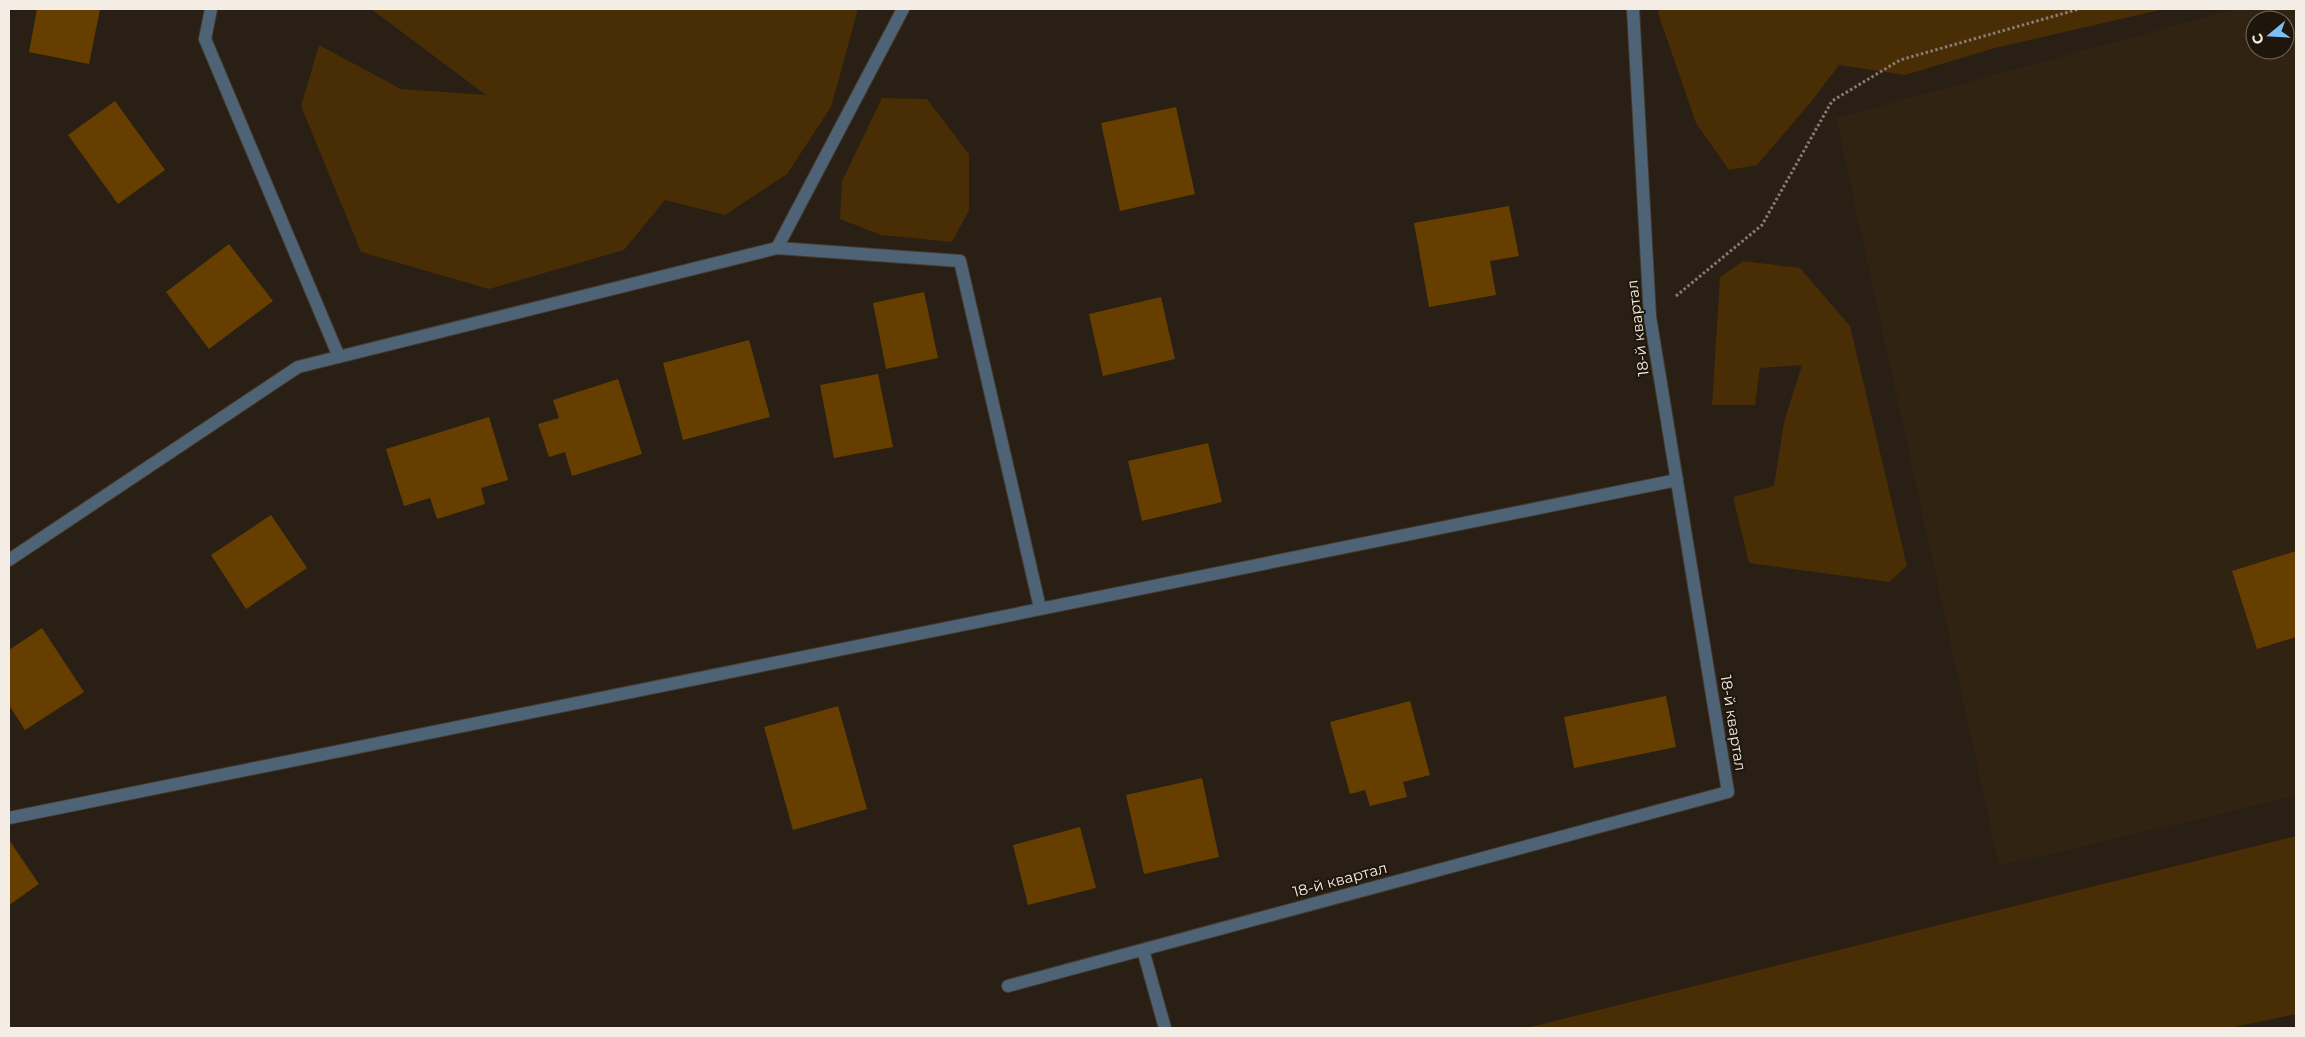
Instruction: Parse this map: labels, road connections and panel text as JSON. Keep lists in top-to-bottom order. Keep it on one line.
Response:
{"streets":{"street":["18-й квартал"]},"north":"left"}
